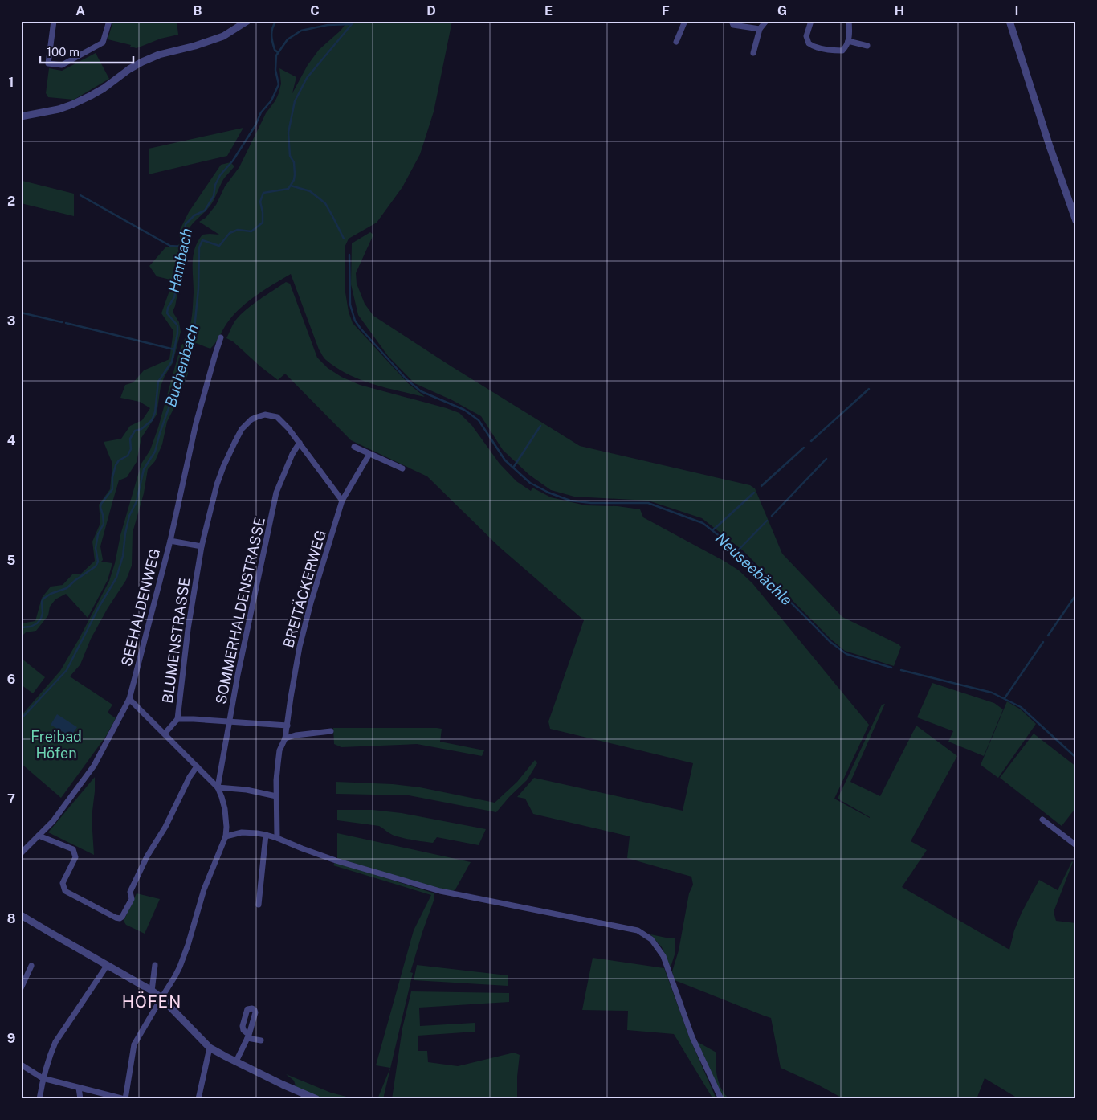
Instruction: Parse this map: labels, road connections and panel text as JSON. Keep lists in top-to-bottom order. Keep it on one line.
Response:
{"streets":{"street":["BREITÄCKERWEG","SEEHALDENWEG","SOMMERHALDENSTRASSE","BLUMENSTRASSE"]},"crossings":[["BREITÄCKERWEG","BLUMENSTRASSE"],["SOMMERHALDENSTRASSE","BLUMENSTRASSE"]],"districts":["HÖFEN"],"water":["Hambach","Buchenbach","Neuseebächle"],"parks":["Freibad Höfen"],"scale_bar":"100 m","grid":{"columns":["A","B","C","D","E","F","G","H","I"],"rows":["1","2","3","4","5","6","7","8","9"]}}
